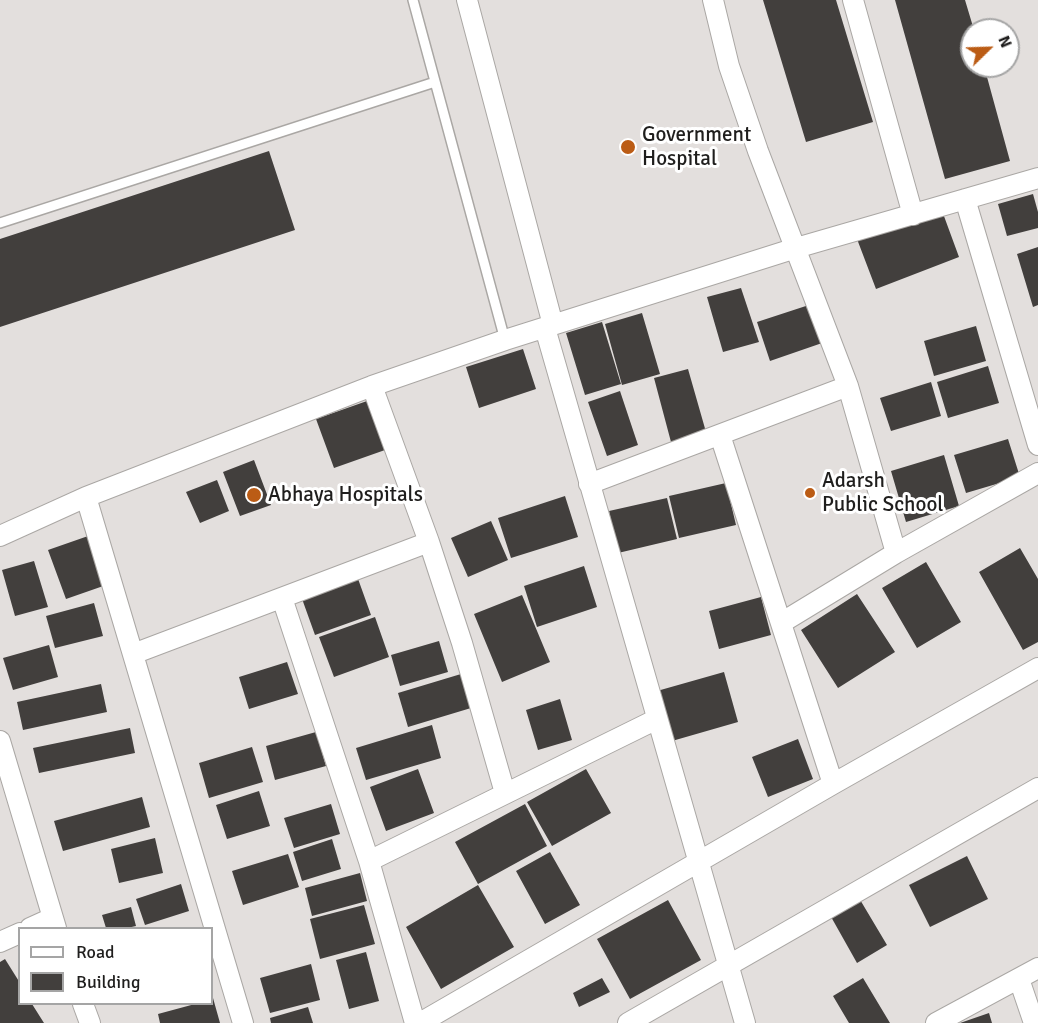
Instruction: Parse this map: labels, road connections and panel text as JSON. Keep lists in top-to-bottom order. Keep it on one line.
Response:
{"places":["Government Hospital","Adarsh Public School","Abhaya Hospitals"],"legend":["Road","Building"],"north":"top right"}
